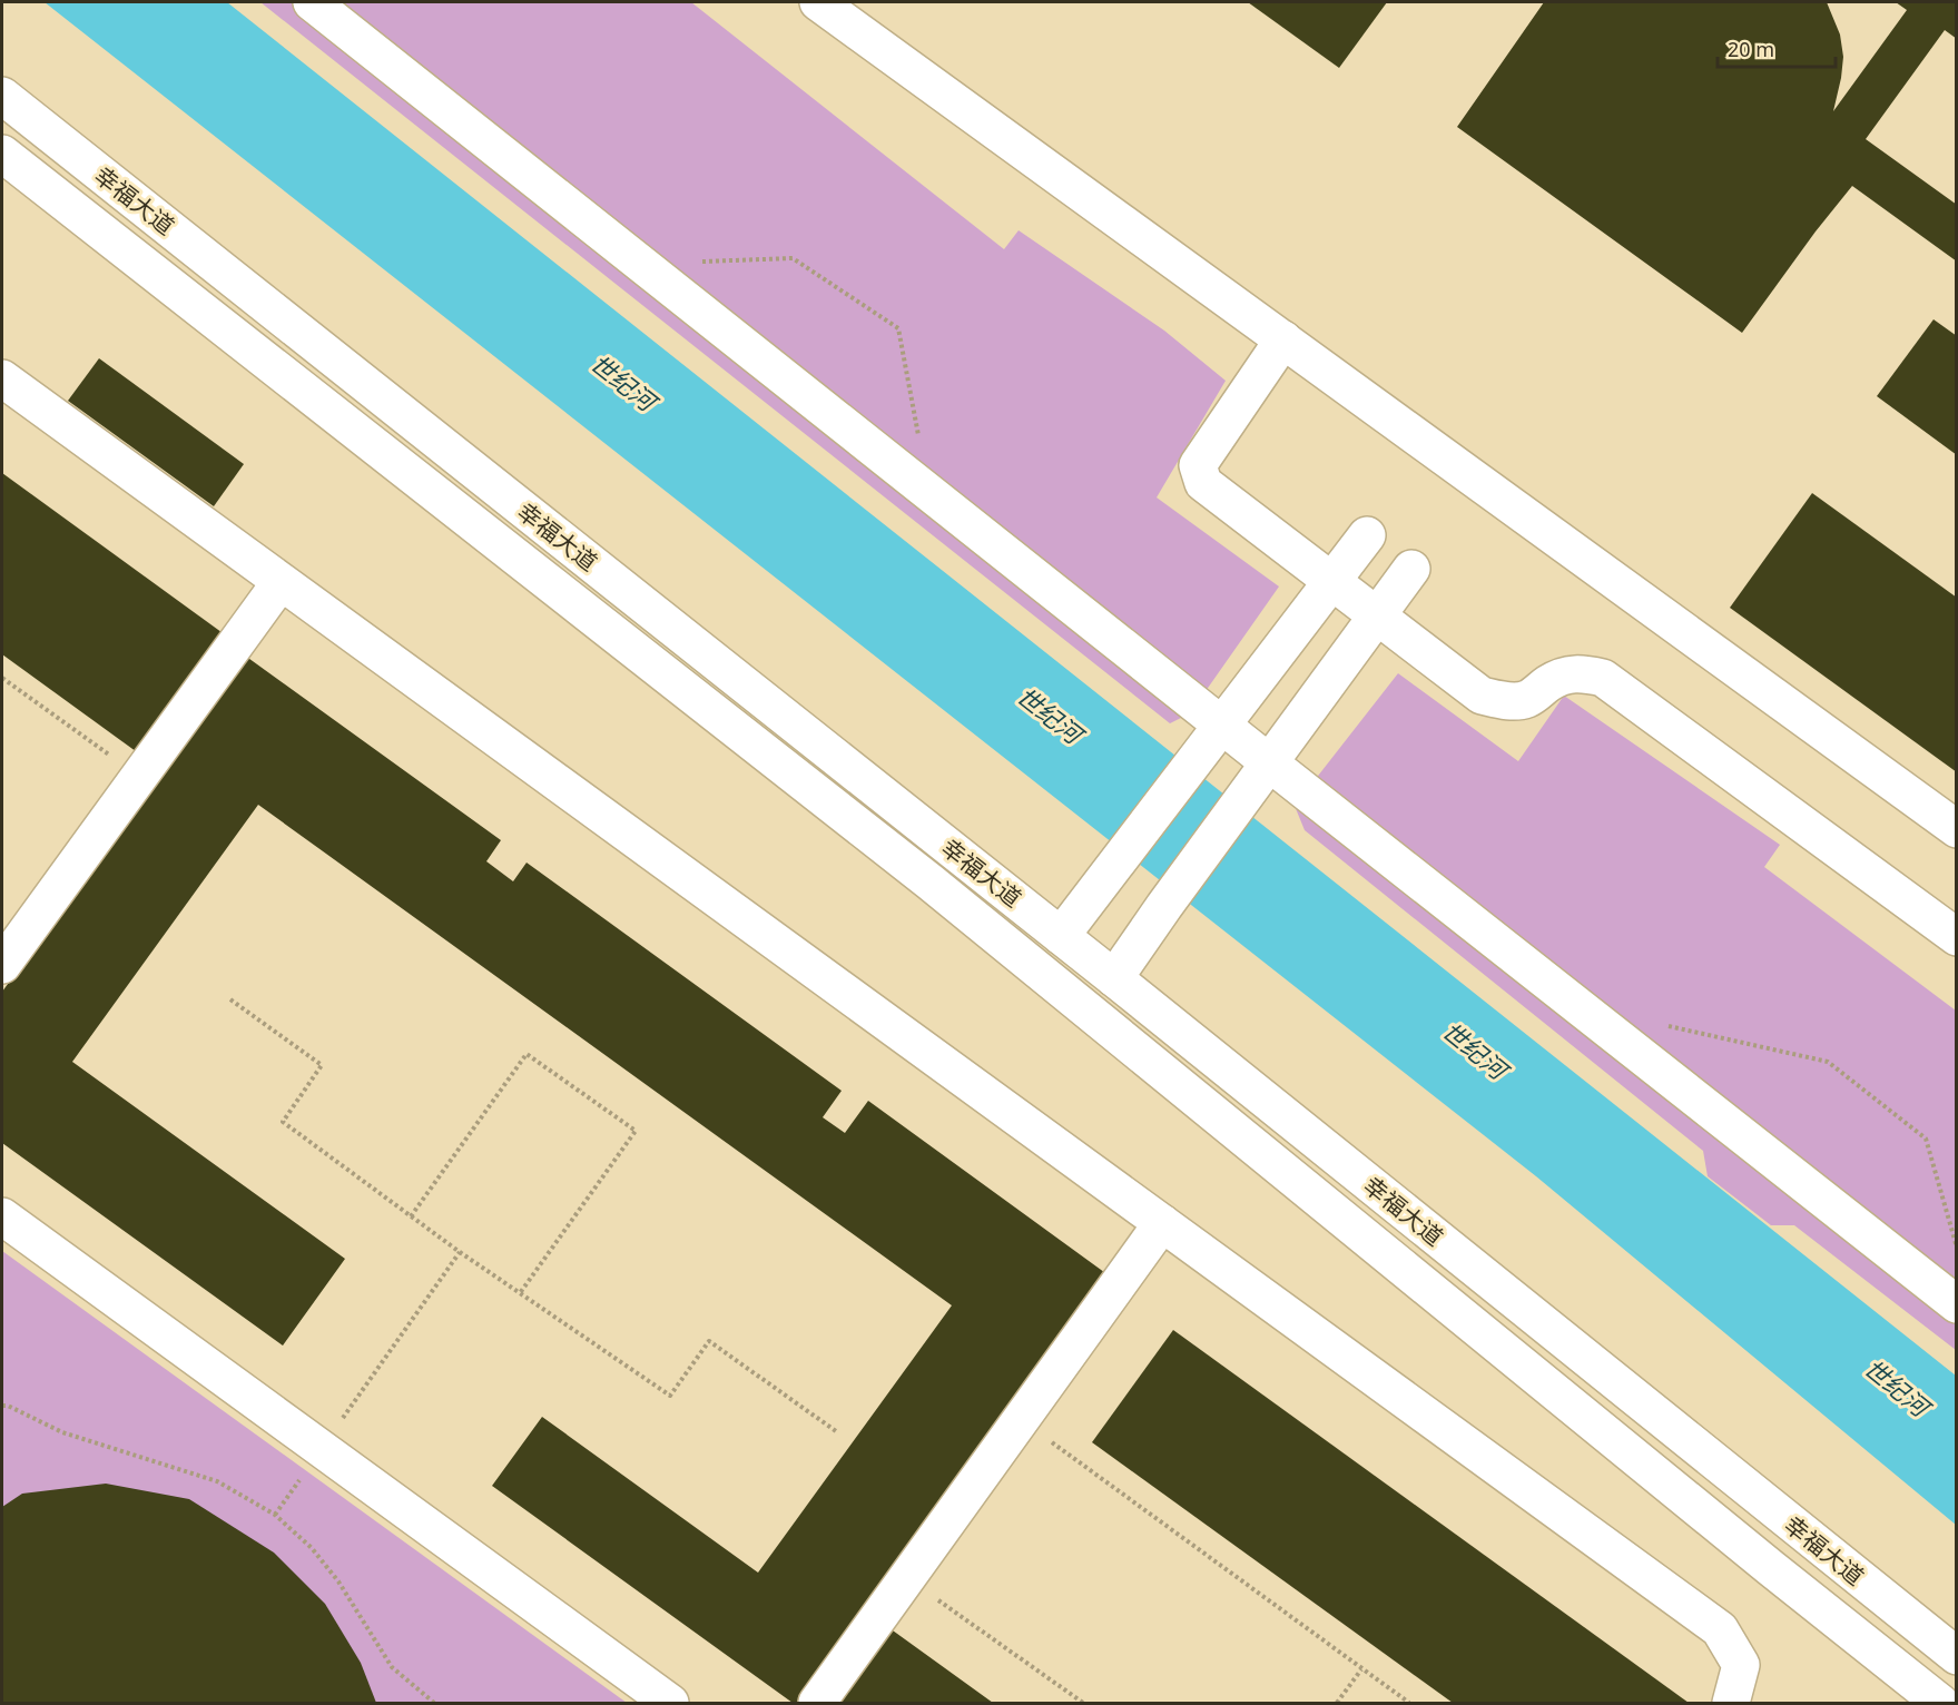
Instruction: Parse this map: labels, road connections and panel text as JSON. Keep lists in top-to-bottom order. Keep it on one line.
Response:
{"streets":{"main road":["幸福大道"]},"water":["世纪河"],"scale_bar":"20 m"}
